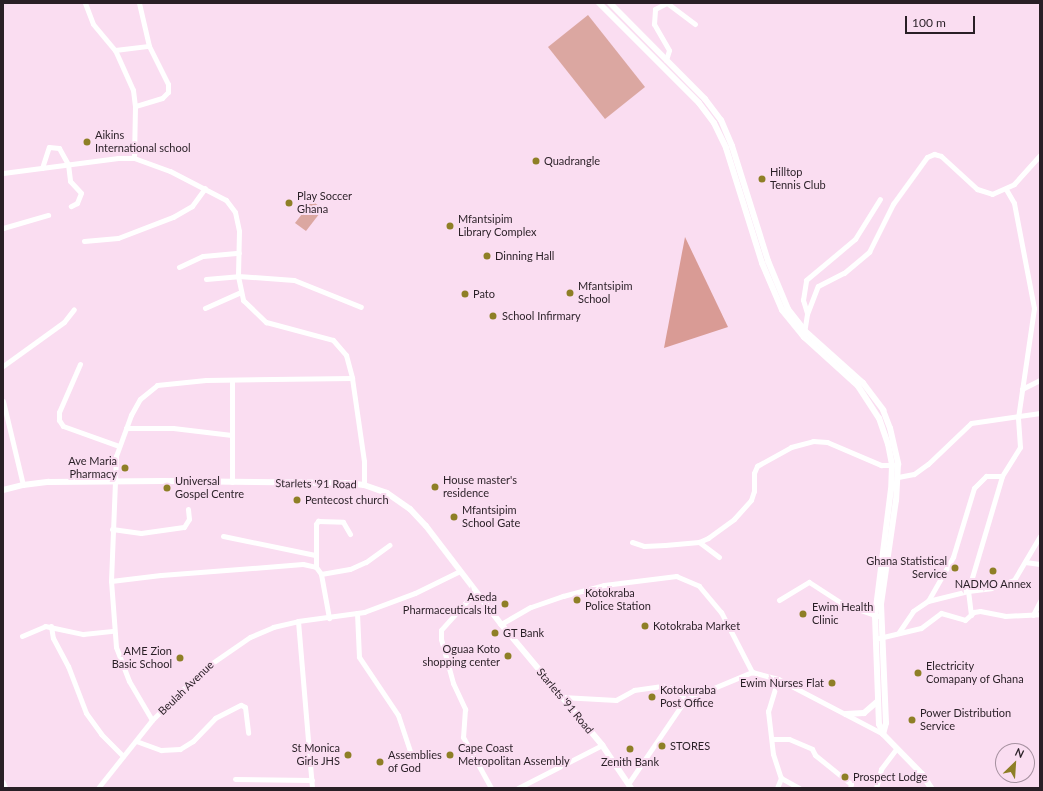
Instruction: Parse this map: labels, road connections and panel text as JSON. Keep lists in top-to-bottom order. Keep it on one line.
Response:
{"streets":{"street":["Starlets '91 Road","Beulah Avenue"]},"crossings":[["Starlets '91 Road","Beulah Avenue"]],"places":["Aikins International school","Quadrangle","Hilltop Tennis Club","Play Soccer Ghana","Mfantsipim Library Complex","Dinning Hall","Mfantsipim School","Pato","School Infirmary","Ave Maria Pharmacy","House master's residence","Universal Gospel Centre","Pentecost church","Mfantsipim School Gate","Ghana Statistical Service","NADMO Annex","Kotokraba Police Station","Aseda Pharmaceuticals ltd","Ewim Health Clinic","Kotokraba Market","GT Bank","Oguaa Koto shopping center","AME Zion Basic School","Electricity Comapany of Ghana","Ewim Nurses Flat","Kotokuraba Post Office","Power Distribution Service","STORES","Zenith Bank","St Monica Girls JHS","Cape Coast Metropolitan Assembly","Assemblies of God","Prospect Lodge"],"scale_bar":"100 m","north":"top right"}
